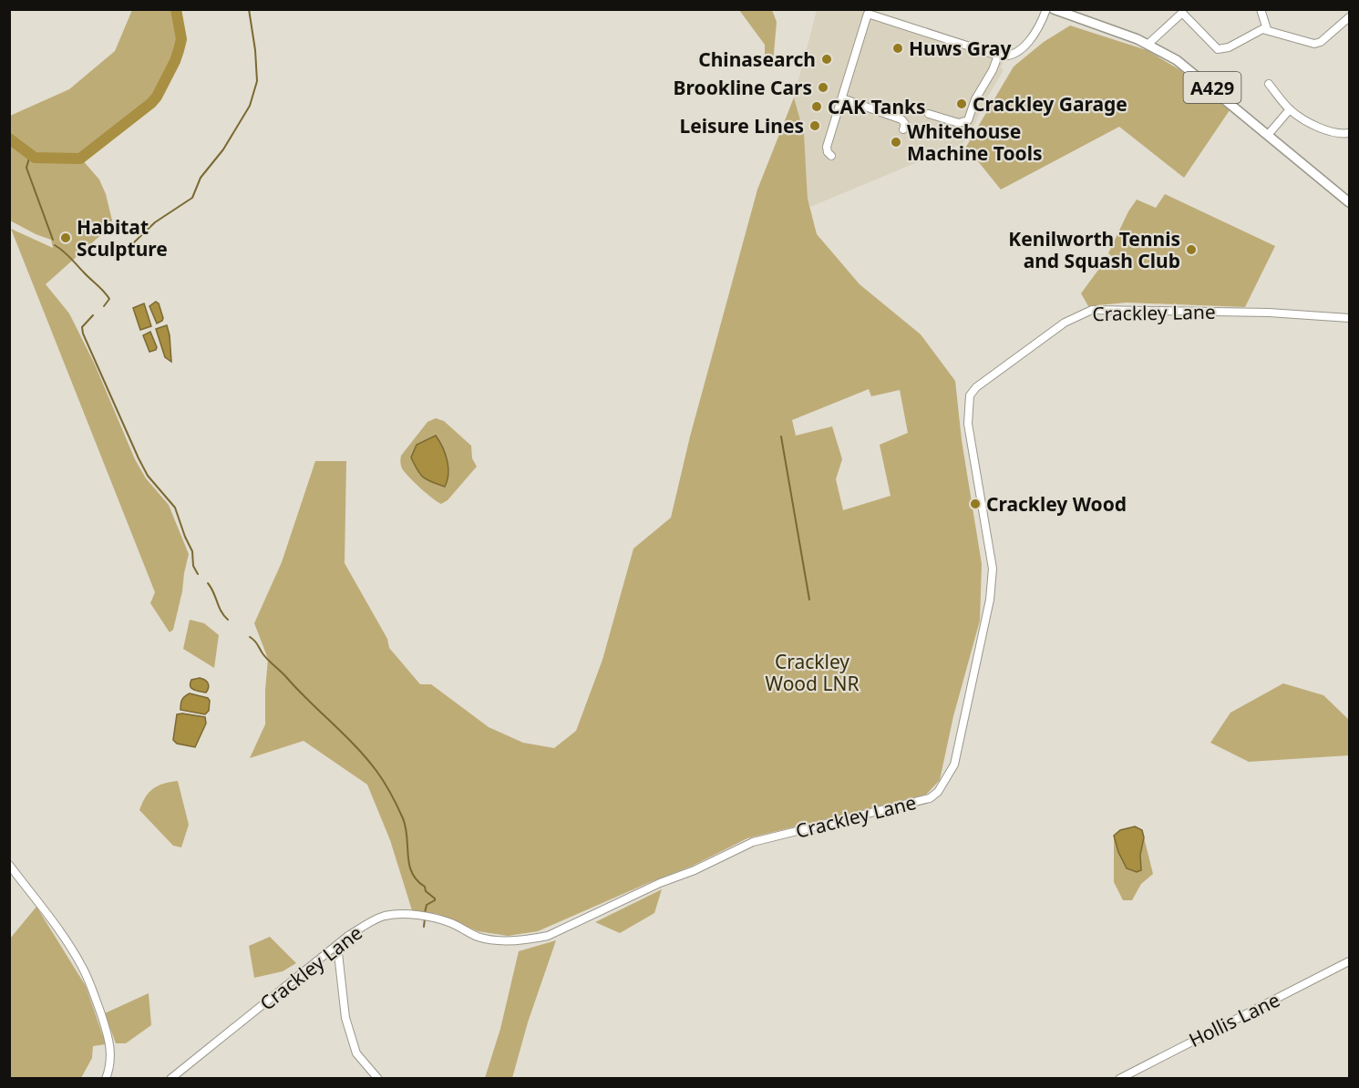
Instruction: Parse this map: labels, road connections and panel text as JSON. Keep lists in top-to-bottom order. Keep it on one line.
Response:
{"streets":{"main road":["A429"],"street":["Crackley Lane","Hollis Lane"]},"parks":["Crackley Wood LNR"],"places":["Huws Gray","Chinasearch","Brookline Cars","Crackley Garage","CAK Tanks","Leisure Lines","Whitehouse Machine Tools","Habitat Sculpture","Kenilworth Tennis and Squash Club","Crackley Wood"]}
